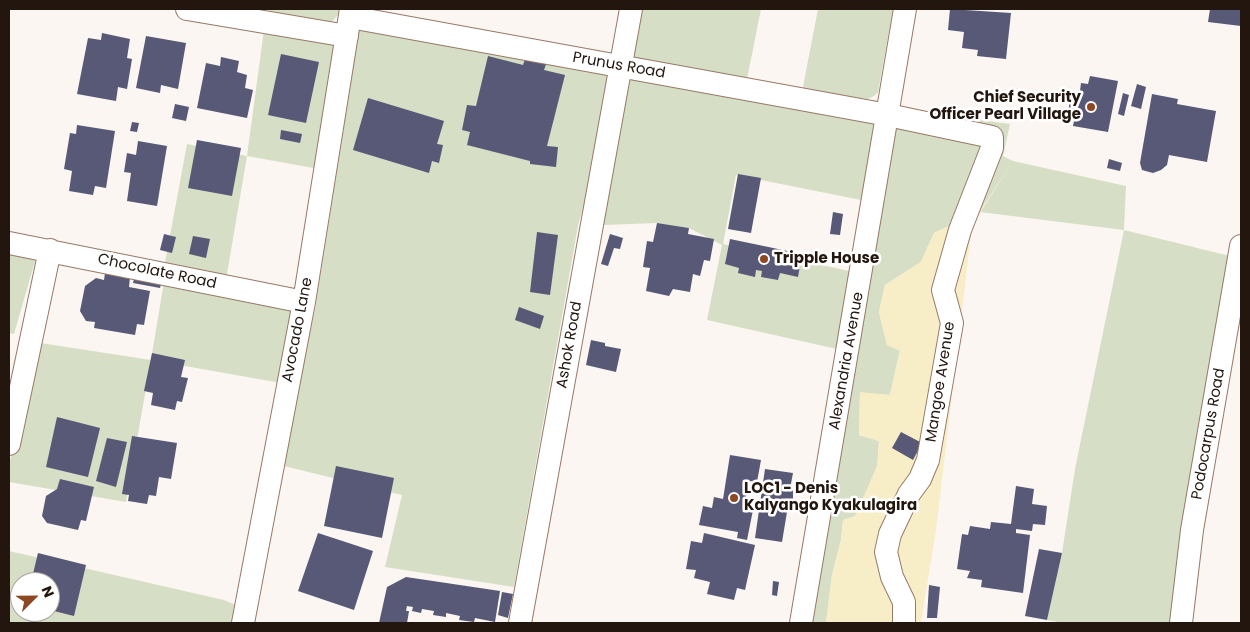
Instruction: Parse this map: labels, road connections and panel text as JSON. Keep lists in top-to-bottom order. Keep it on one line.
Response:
{"streets":{"street":["Prunus Road","Chocolate Road","Avocado Lane","Ashok Road","Alexandria Avenue","Mangoe Avenue","Podocarpus Road"]},"crossings":[["Prunus Road","Avocado Lane"],["Prunus Road","Ashok Road"],["Prunus Road","Alexandria Avenue"],["Prunus Road","Mangoe Avenue"],["Chocolate Road","Avocado Lane"]],"places":["Chief Security Officer Pearl Village","Tripple House","LOC1 - Denis Kalyango Kyakulagira"],"north":"top right"}
